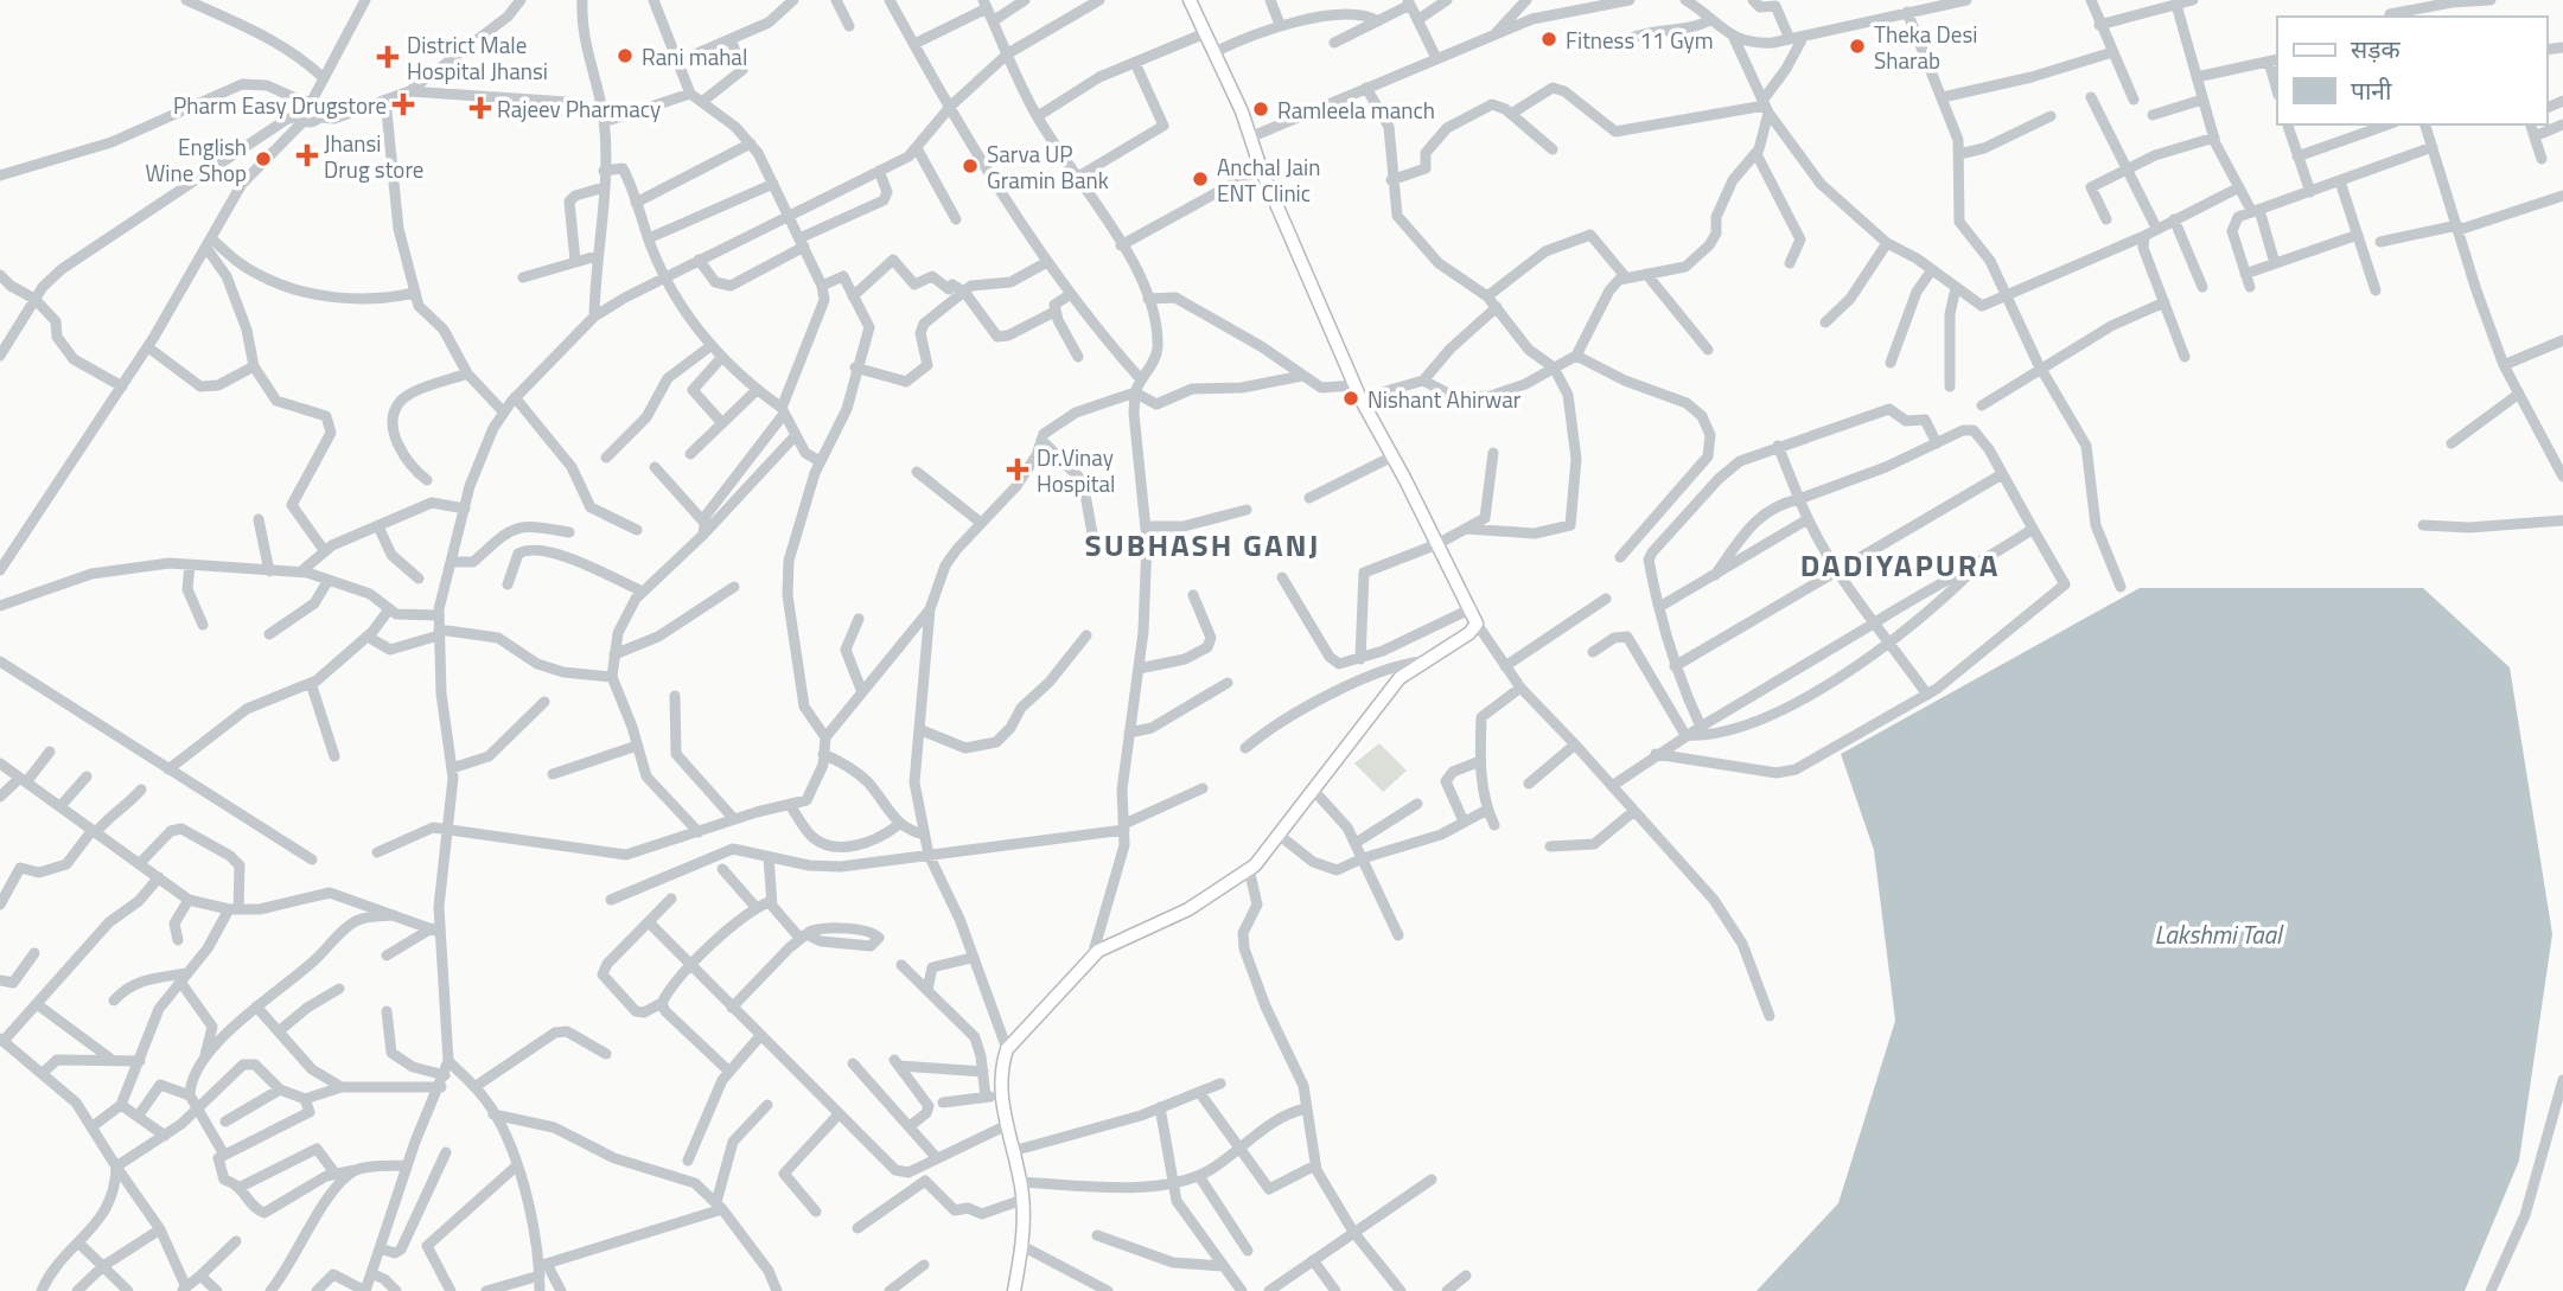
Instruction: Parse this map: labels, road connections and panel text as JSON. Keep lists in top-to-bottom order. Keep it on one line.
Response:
{"districts":["SUBHASH GANJ","DADIYAPURA"],"water":["Lakshmi Taal"],"places":{"other":["Fitness 11 Gym","Theka Desi Sharab","Rani mahal","Ramleela manch","English Wine Shop","Sarva UP Gramin Bank","Anchal Jain ENT Clinic","Nishant Ahirwar"],"health":["District Male Hospital Jhansi","Pharm Easy Drugstore","Rajeev Pharmacy","Jhansi Drug store","Dr.Vinay Hospital"]},"legend":["सड़क","पानी"]}
